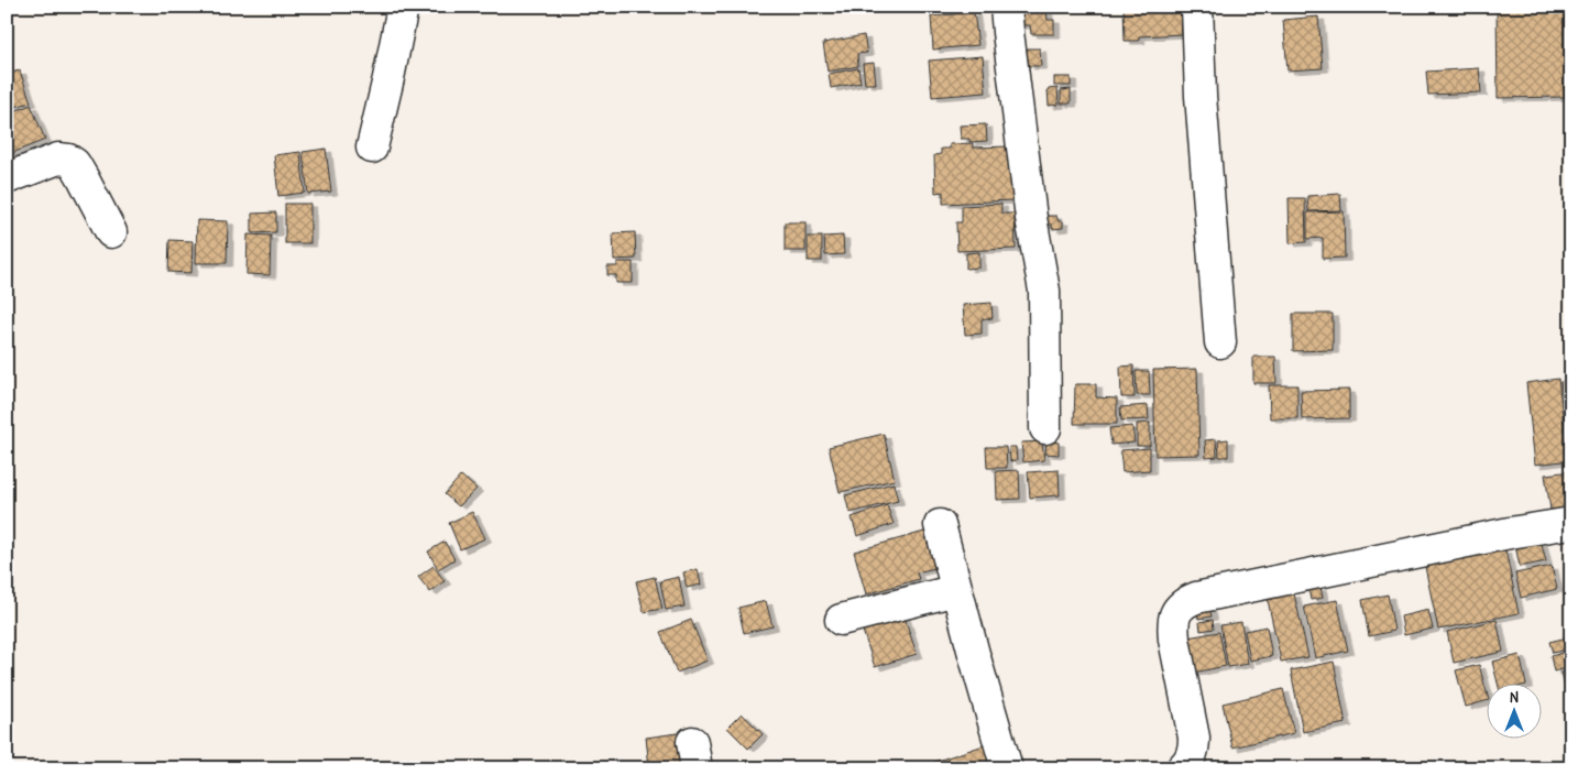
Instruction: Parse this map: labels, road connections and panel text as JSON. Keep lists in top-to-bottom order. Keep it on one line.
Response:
{"north":"top"}
